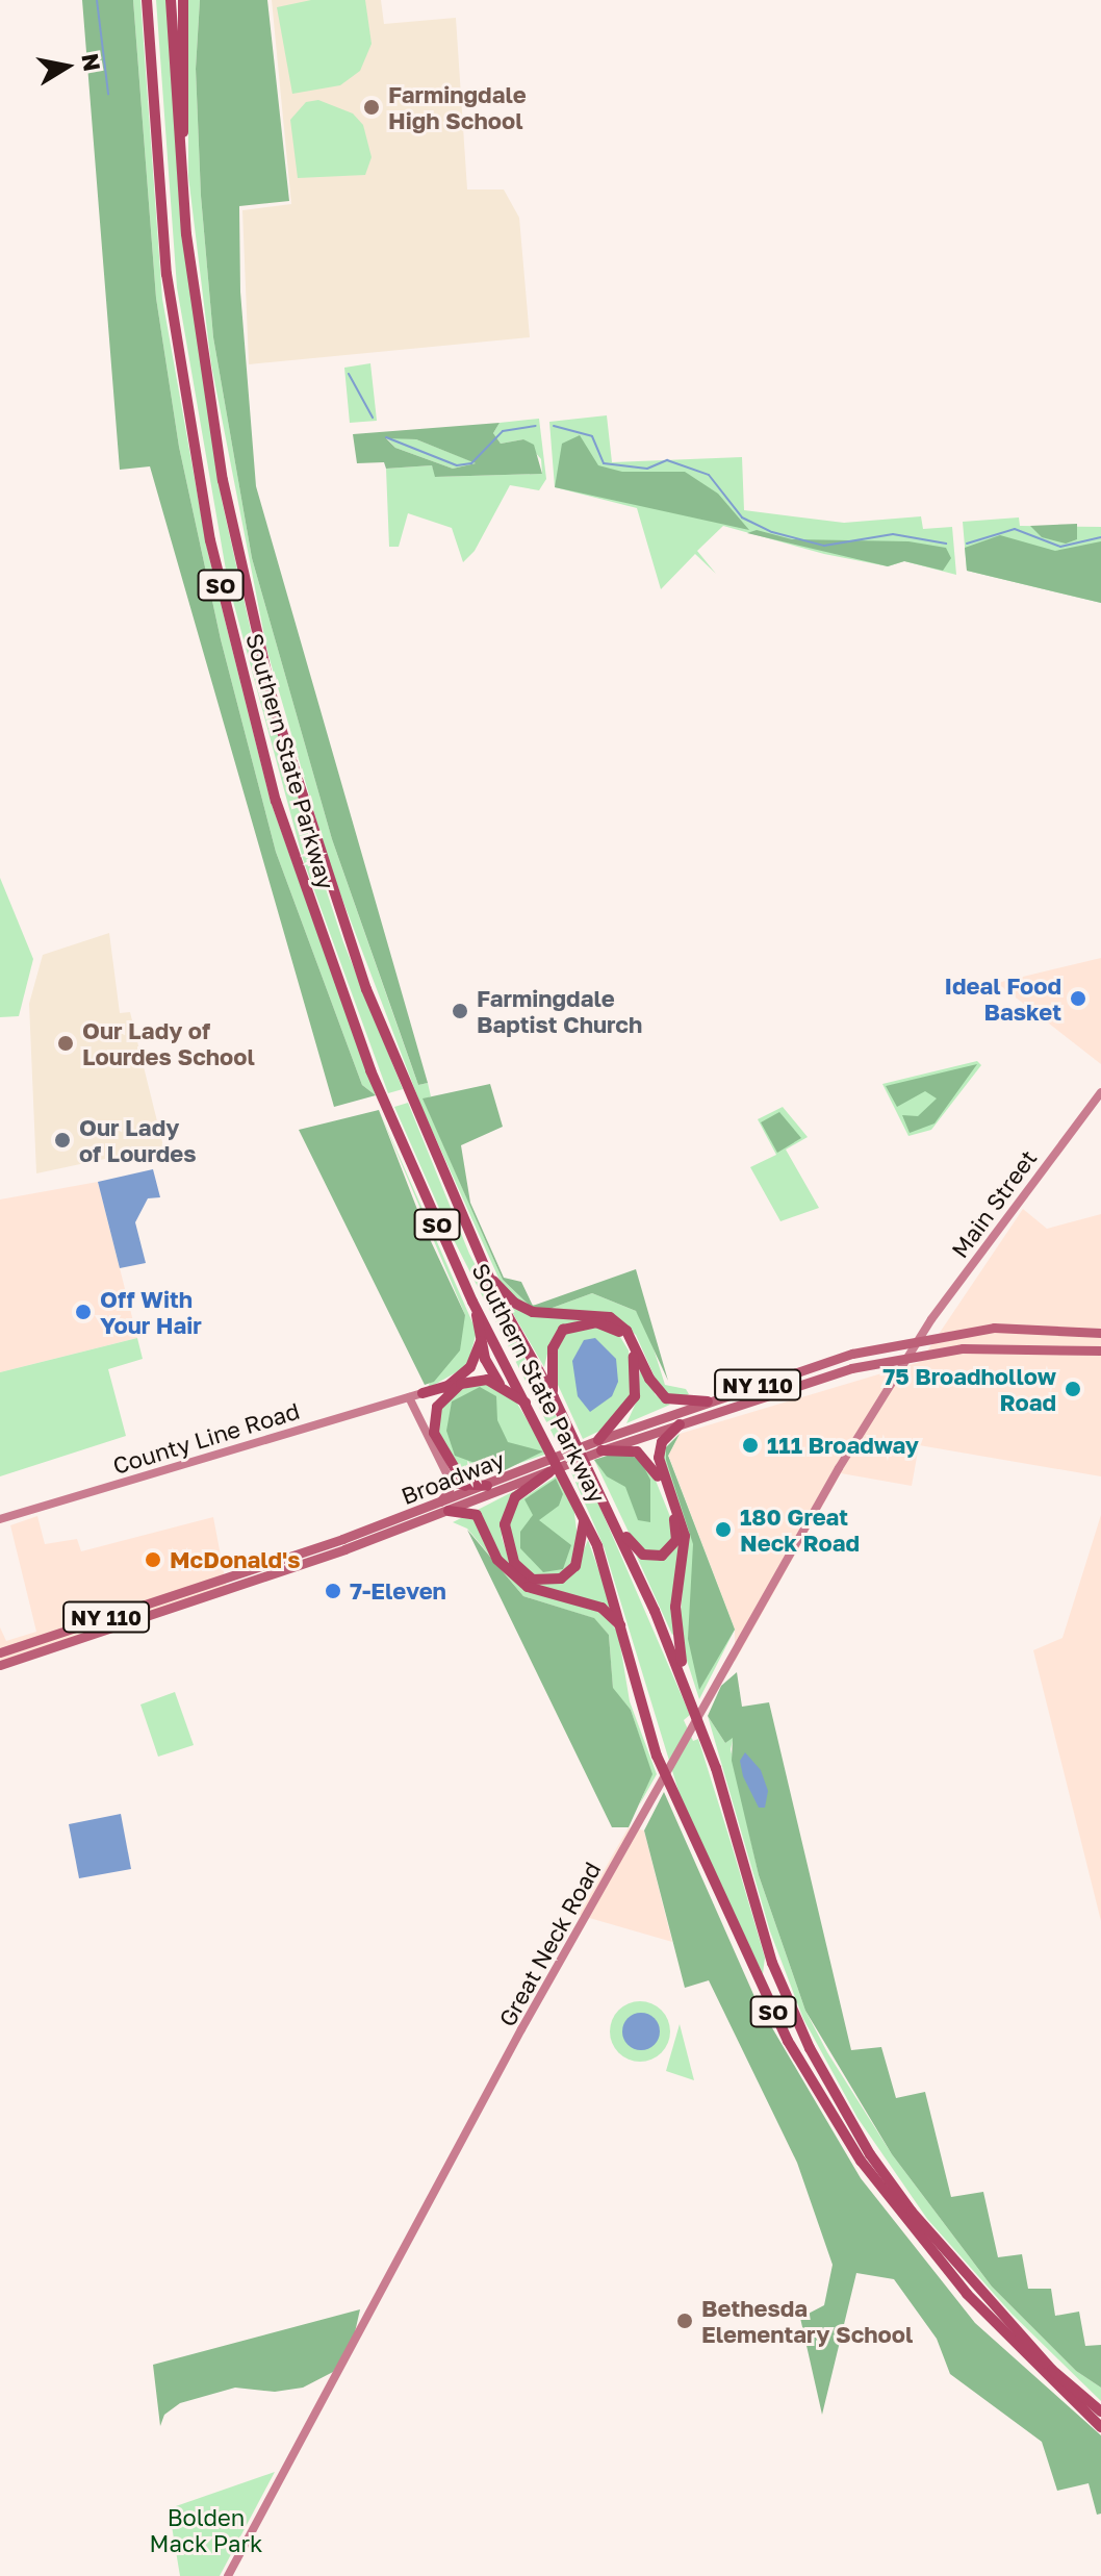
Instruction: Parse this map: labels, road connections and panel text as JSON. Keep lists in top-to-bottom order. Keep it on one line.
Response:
{"streets":{"highway":["SO","Southern State Parkway"],"main road":["Main Street","NY 110","County Line Road","Broadway","Great Neck Road"]},"crossings":[["Main Street","NY 110"],["Main Street","Broadway"],["Main Street","Great Neck Road"],["NY 110","Broadway"],["NY 110","Great Neck Road"],["Broadway","Great Neck Road"]],"parks":["Bolden Mack Park"],"places":["Farmingdale High School","Ideal Food Basket","Farmingdale Baptist Church","Our Lady of Lourdes School","Our Lady of Lourdes","Off With Your Hair","75 Broadhollow Road","111 Broadway","180 Great Neck Road","McDonald's","7-Eleven","Bethesda Elementary School"],"north":"right"}
